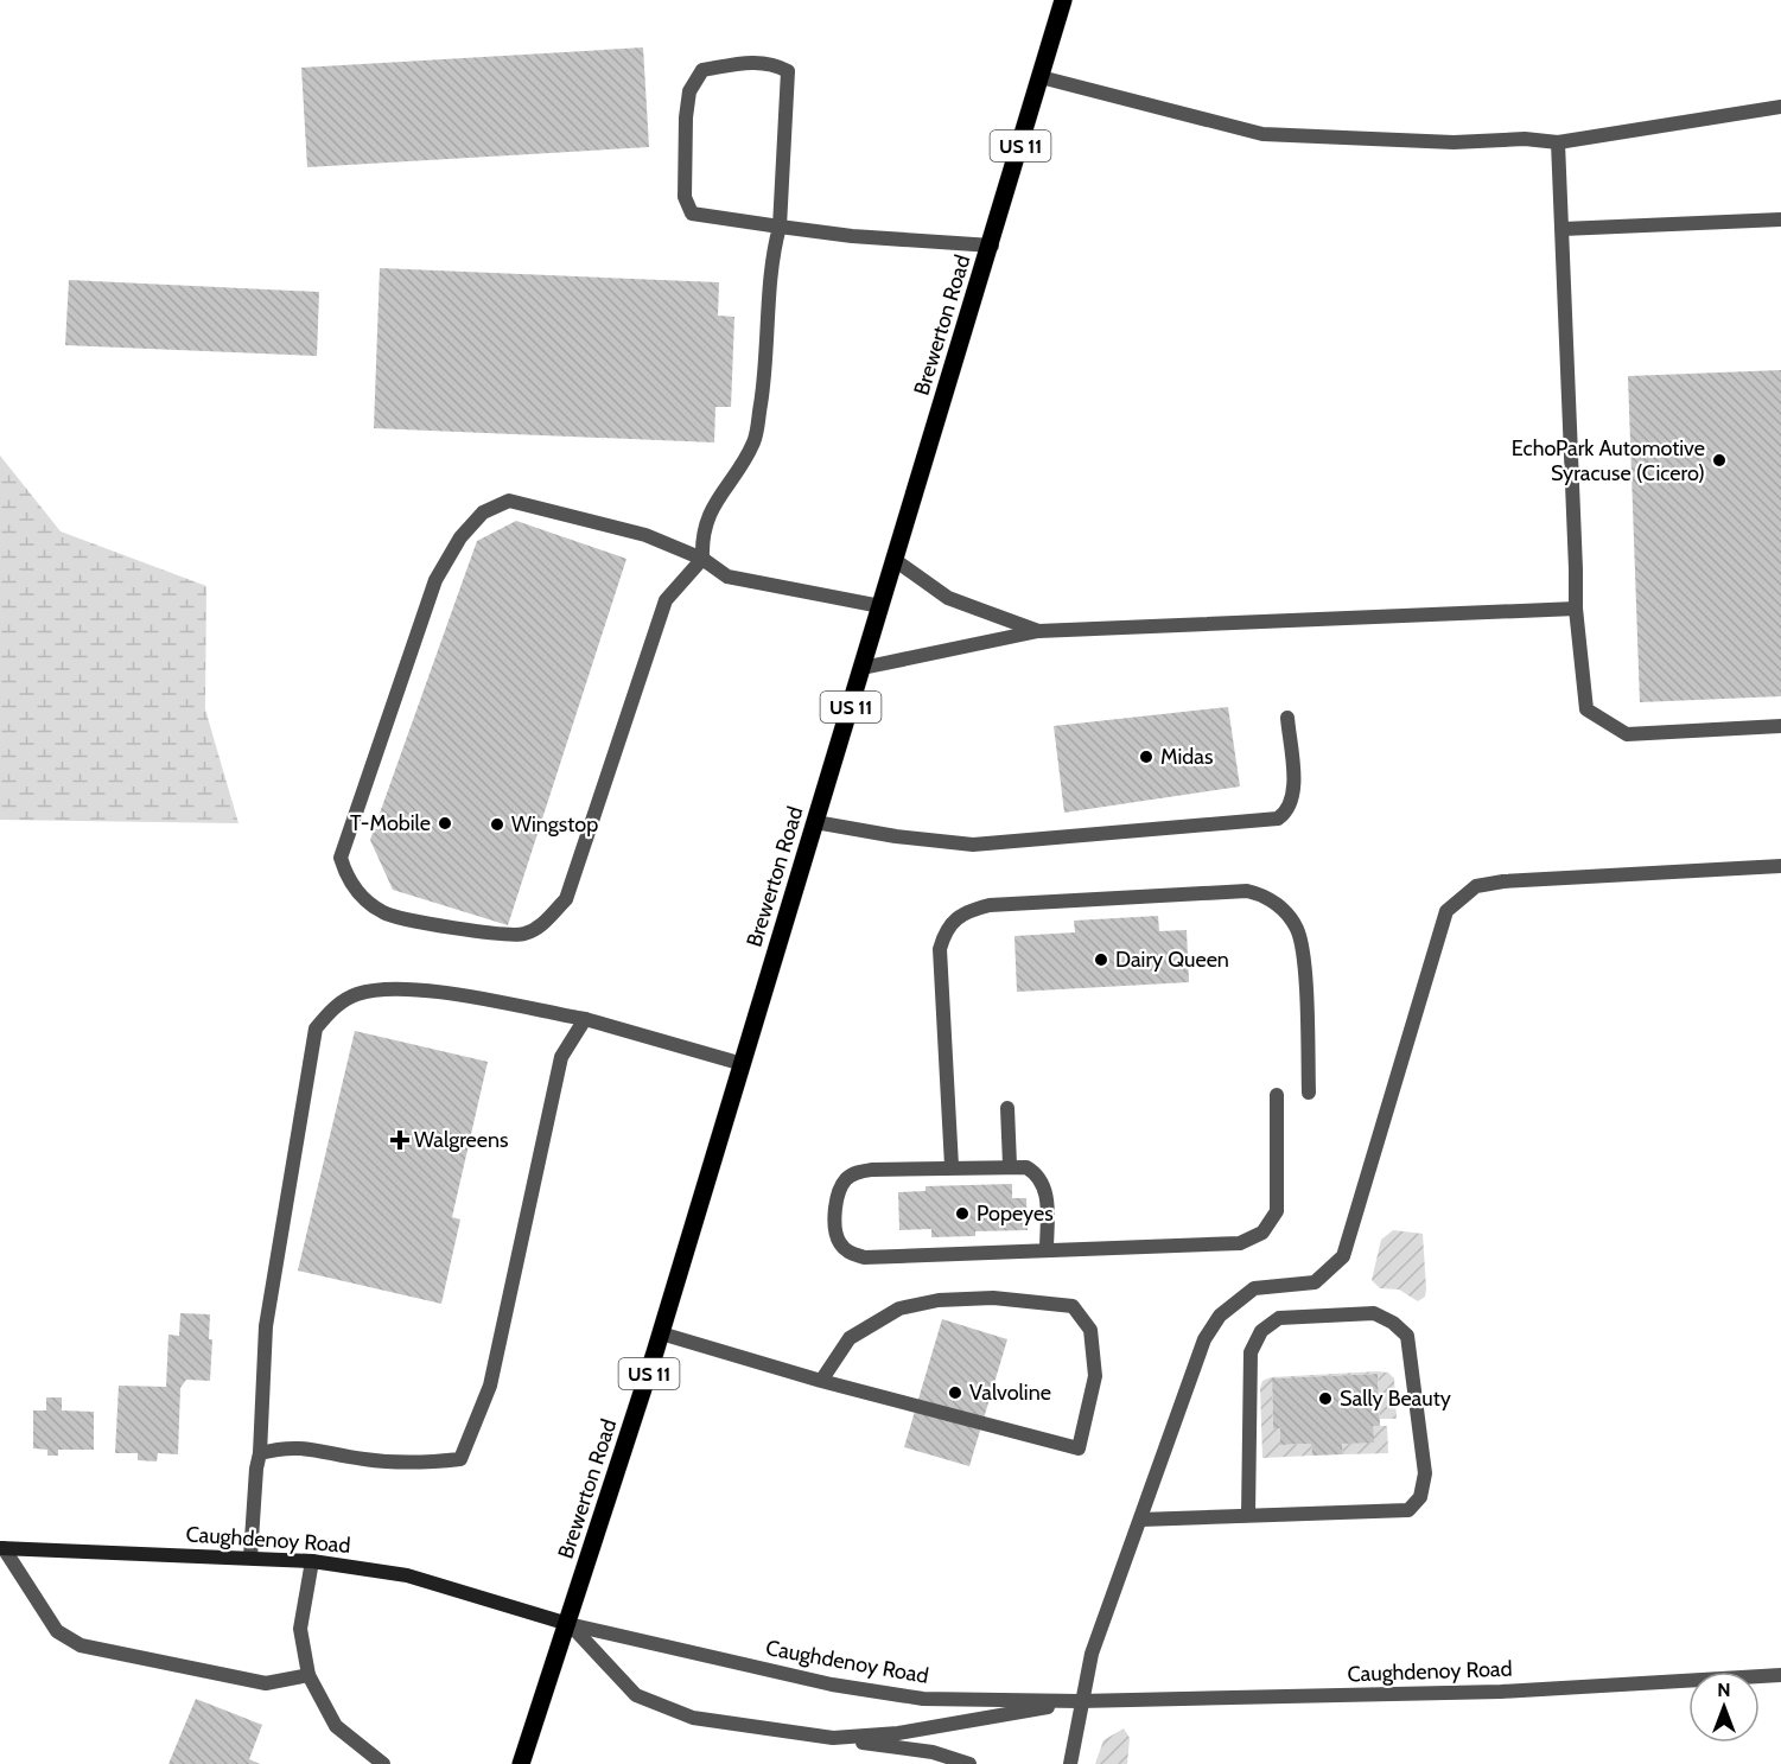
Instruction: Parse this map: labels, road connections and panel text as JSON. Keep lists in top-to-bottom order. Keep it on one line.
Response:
{"streets":{"main road":["US 11","Brewerton Road"],"street":["Caughdenoy Road"]},"crossings":[["Brewerton Road","Caughdenoy Road"]],"places":{"other":["EchoPark Automotive Syracuse (Cicero)","Midas","T-Mobile","Wingstop","Dairy Queen","Popeyes","Valvoline","Sally Beauty"],"health":["Walgreens"]},"north":"top"}
